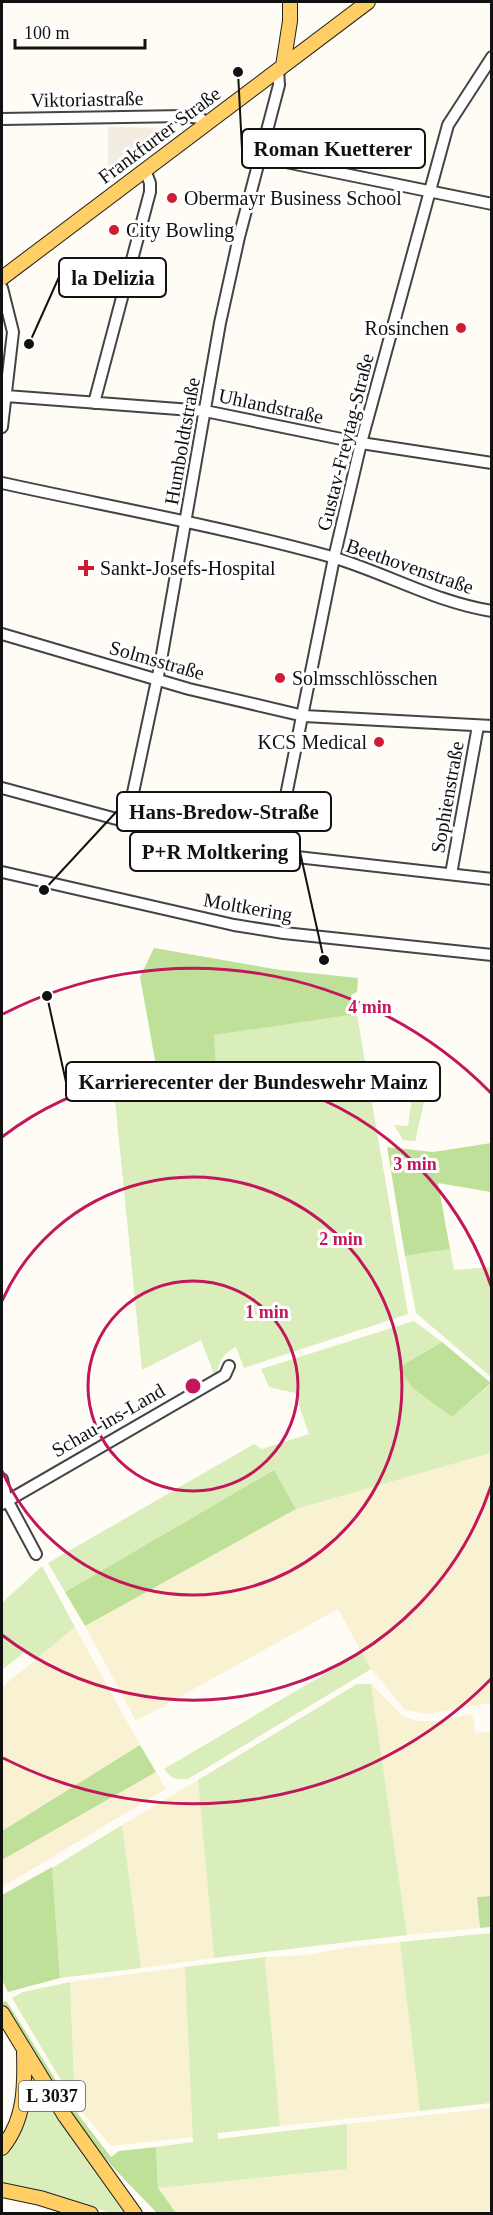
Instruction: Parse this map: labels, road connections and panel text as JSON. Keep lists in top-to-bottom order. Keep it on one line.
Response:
{"streets":{"main road":["Frankfurter Straße","L 3037"],"street":["Viktoriastraße","Uhlandstraße","Humboldtstraße","Gustav-Freytag-Straße","Beethovenstraße","Solmsstraße","Sophienstraße","Moltkering","Schau-ins-Land"]},"crossings":[["Viktoriastraße","Frankfurter Straße"],["Frankfurter Straße","Humboldtstraße"],["Uhlandstraße","Humboldtstraße"],["Uhlandstraße","Gustav-Freytag-Straße"],["Humboldtstraße","Beethovenstraße"],["Humboldtstraße","Solmsstraße"],["Gustav-Freytag-Straße","Beethovenstraße"],["Gustav-Freytag-Straße","Solmsstraße"],["Solmsstraße","Sophienstraße"]],"places":{"other":["Roman Kuetterer","Obermayr Business School","City Bowling","Rosinchen","la Delizia","Solmsschlösschen","KCS Medical","Hans-Bredow-Straße","P+R Moltkering","Karrierecenter der Bundeswehr Mainz"],"health":["Sankt-Josefs-Hospital"]},"scale_bar":"100 m","rings":["4 min","3 min","2 min","1 min"]}
